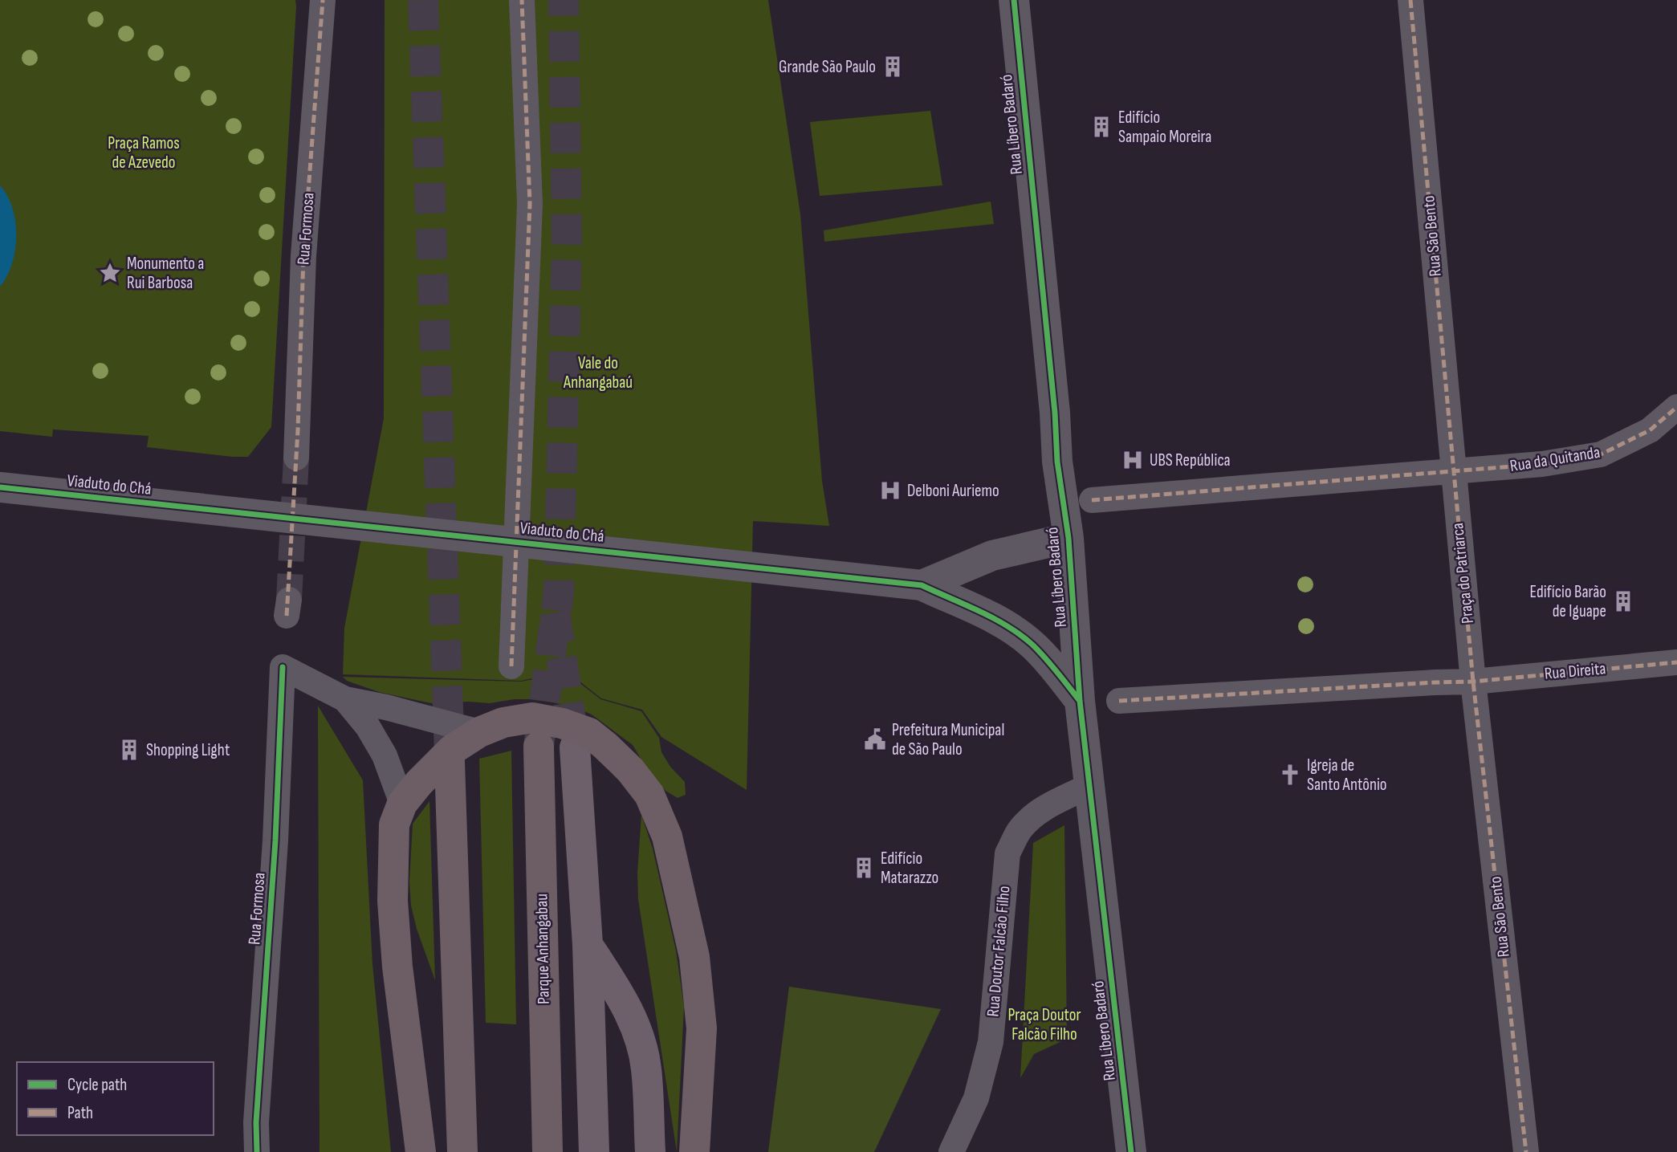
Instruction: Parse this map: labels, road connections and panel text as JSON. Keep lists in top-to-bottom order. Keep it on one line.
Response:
{"streets":{"highway":["Parque Anhangabau"],"main road":["Rua Líbero Badaró","Viaduto do Chá"],"street":["Rua Formosa","Rua São Bento","Rua da Quitanda","Praça do Patriarca","Rua Direita","Rua Doutor Falcão Filho"]},"crossings":[["Rua Líbero Badaró","Viaduto do Chá"],["Rua Líbero Badaró","Rua Doutor Falcão Filho"],["Rua São Bento","Rua da Quitanda"],["Rua São Bento","Praça do Patriarca"],["Rua São Bento","Rua Direita"],["Rua da Quitanda","Praça do Patriarca"],["Praça do Patriarca","Rua Direita"]],"parks":["Praça Ramos de Azevedo","Vale do Anhangabaú","Praça Doutor Falcão Filho"],"places":{"building":["Grande São Paulo","Edifício Sampaio Moreira","Edifício Barão de Iguape","Shopping Light","Edifício Matarazzo"],"place":["Monumento a Rui Barbosa"],"hospital":["UBS República","Delboni Auriemo"],"public building":["Prefeitura Municipal de São Paulo"],"church":["Igreja de Santo Antônio"]},"legend":["Cycle path","Path"]}
